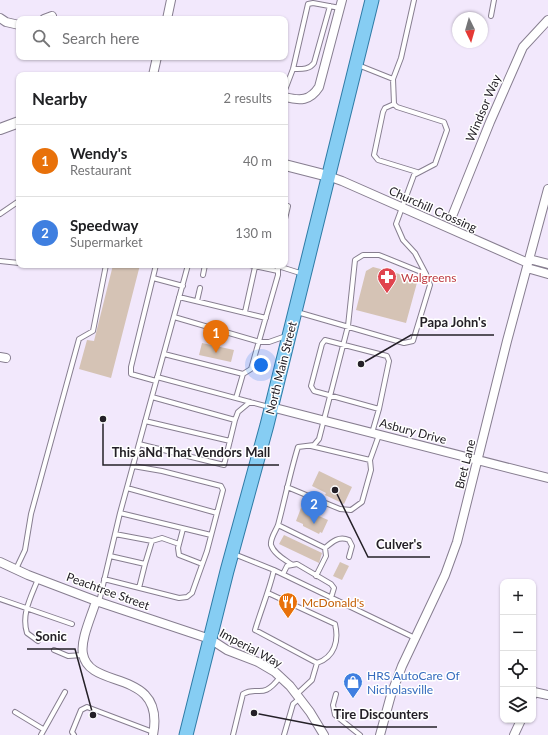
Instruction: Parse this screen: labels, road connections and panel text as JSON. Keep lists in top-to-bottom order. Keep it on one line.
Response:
{"streets":{"main road":["North Main Street"],"street":["Windsor Way","Churchill Crossing","Asbury Drive","Bret Lane","Peachtree Street","Imperial Way"]},"crossings":[["Churchill Crossing","North Main Street"],["Churchill Crossing","Bret Lane"],["North Main Street","Asbury Drive"],["North Main Street","Peachtree Street"],["North Main Street","Imperial Way"],["Asbury Drive","Bret Lane"],["Peachtree Street","Imperial Way"]],"places":{"pharmacy":["Walgreens"],"other":["Papa John's","This aNd That Vendors Mall","Culver's","Tire Discounters","Sonic"],"restaurant":["McDonald's"],"shop":["HRS AutoCare Of Nicholasville"]},"north":"bottom","page":{"search":"Search here","heading":["Nearby","2 results"],"list":[{"mark":"1","name":"Wendy's","note":"Restaurant","value":"40 m"},{"mark":"2","name":"Speedway","note":"Supermarket","value":"130 m"}],"pins":["1","2"],"map_buttons":["+","−"]}}
